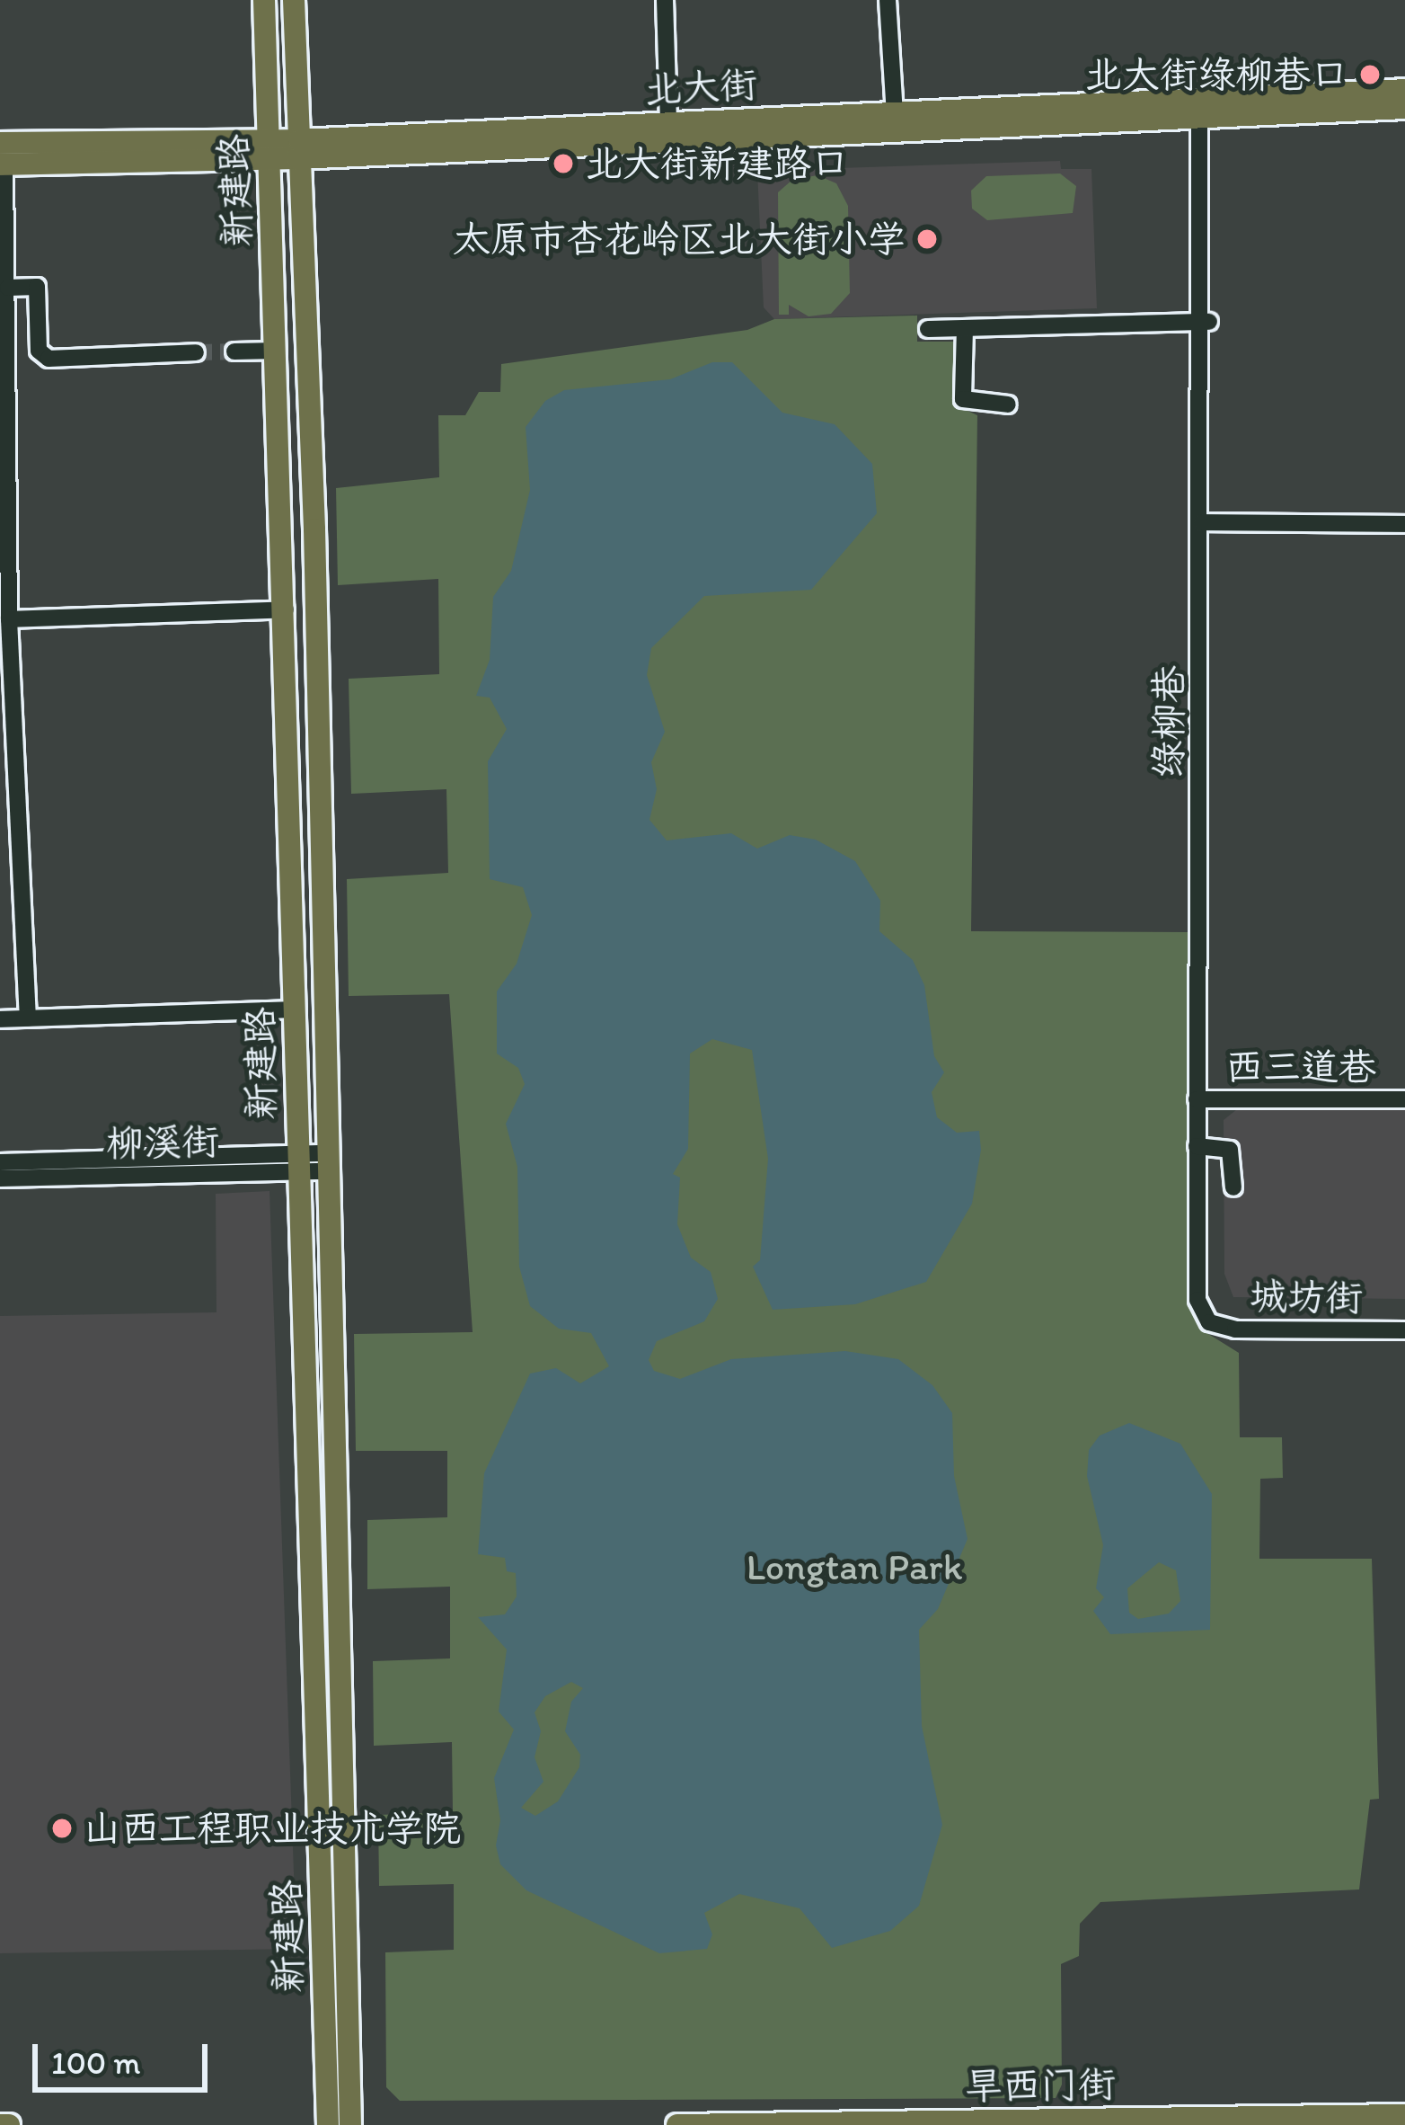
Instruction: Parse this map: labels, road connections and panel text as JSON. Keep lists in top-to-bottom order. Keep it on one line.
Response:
{"streets":{"main road":["北大街","新建路","旱西门街"],"street":["绿柳巷","西三道巷","柳溪街","城坊街"]},"crossings":[["北大街","新建路"],["新建路","柳溪街"],["绿柳巷","西三道巷"],["绿柳巷","城坊街"]],"parks":["Longtan Park"],"places":["北大街绿柳巷口","北大街新建路口","太原市杏花岭区北大街小学","山西工程职业技术学院"],"scale_bar":"100 m"}
